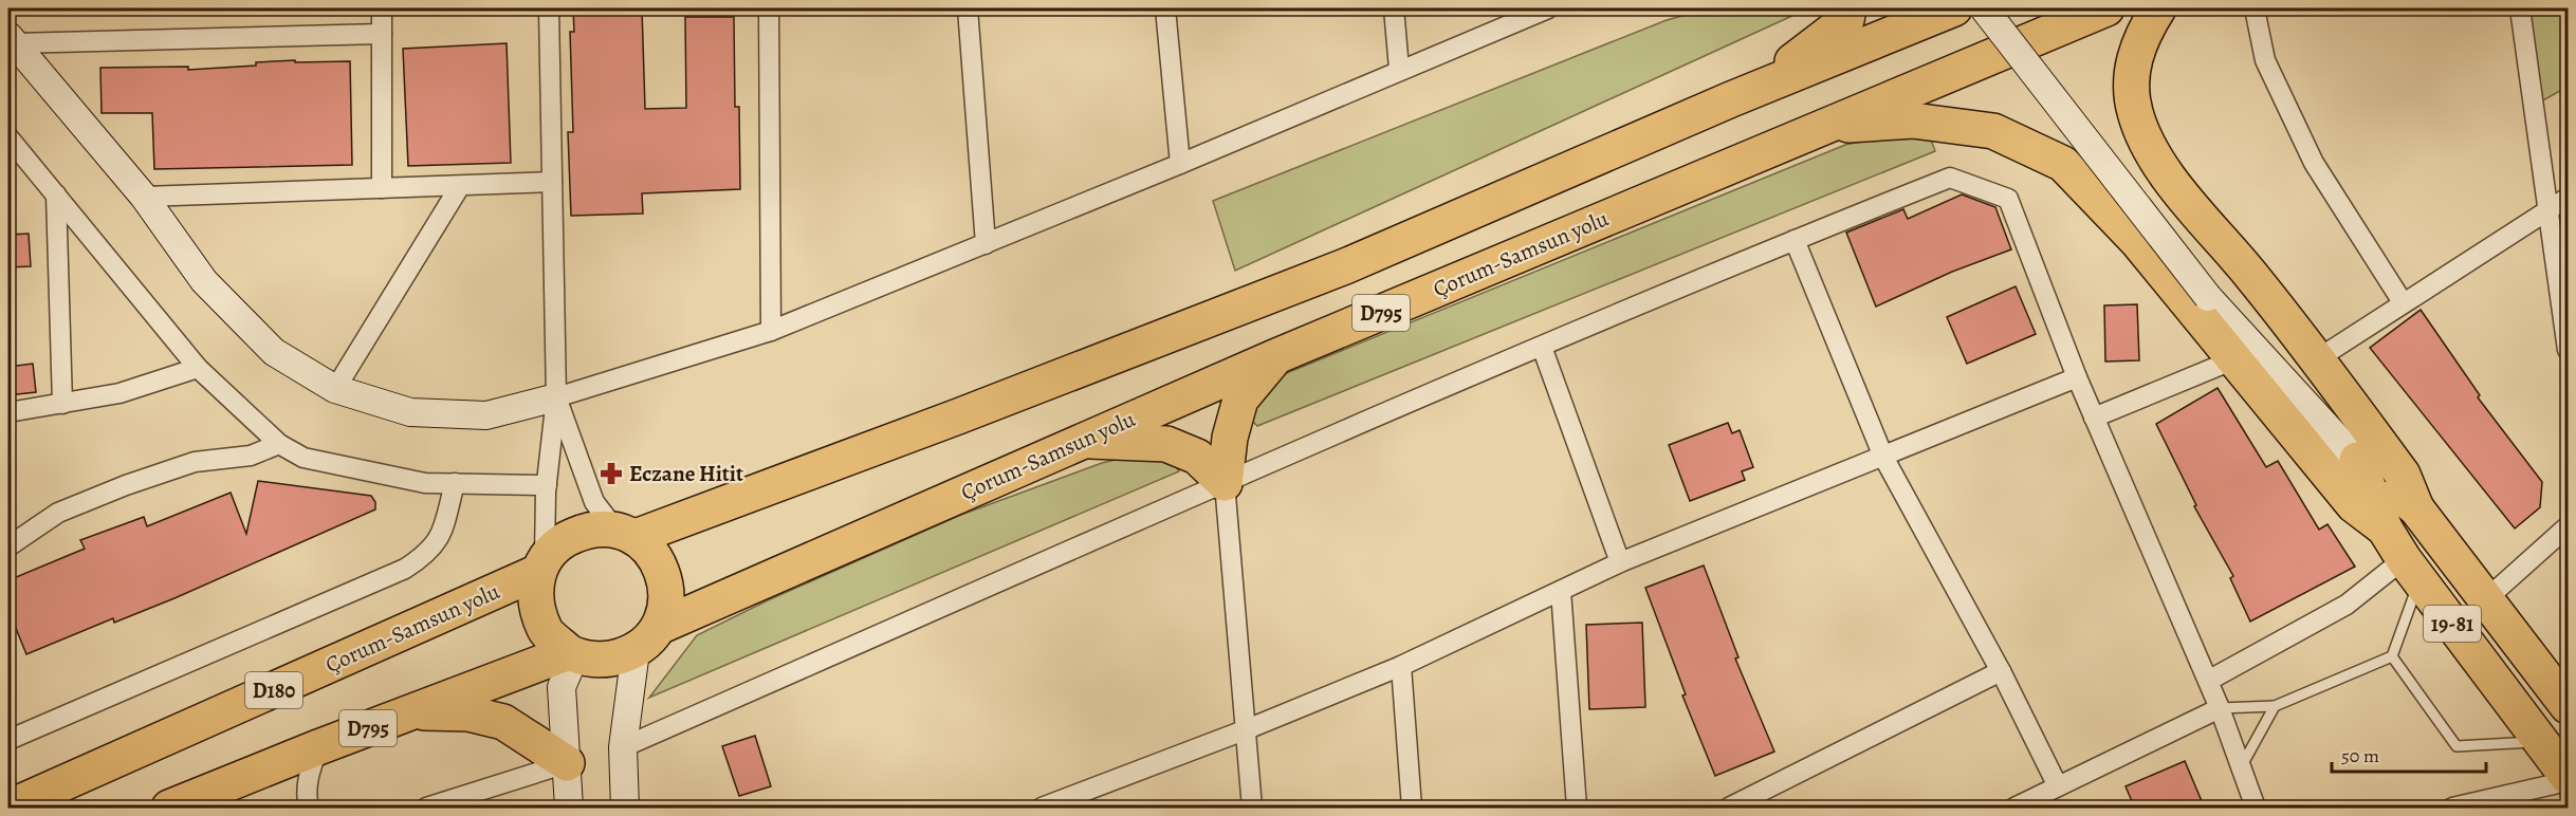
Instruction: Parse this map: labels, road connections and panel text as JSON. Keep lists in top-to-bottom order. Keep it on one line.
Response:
{"streets":{"highway":["Çorum-Samsun yolu","D795","19-81","D180"]},"crossings":[["Çorum-Samsun yolu","D795"]],"places":{"pharmacy":["Eczane Hitit"]},"scale_bar":"50 m"}
